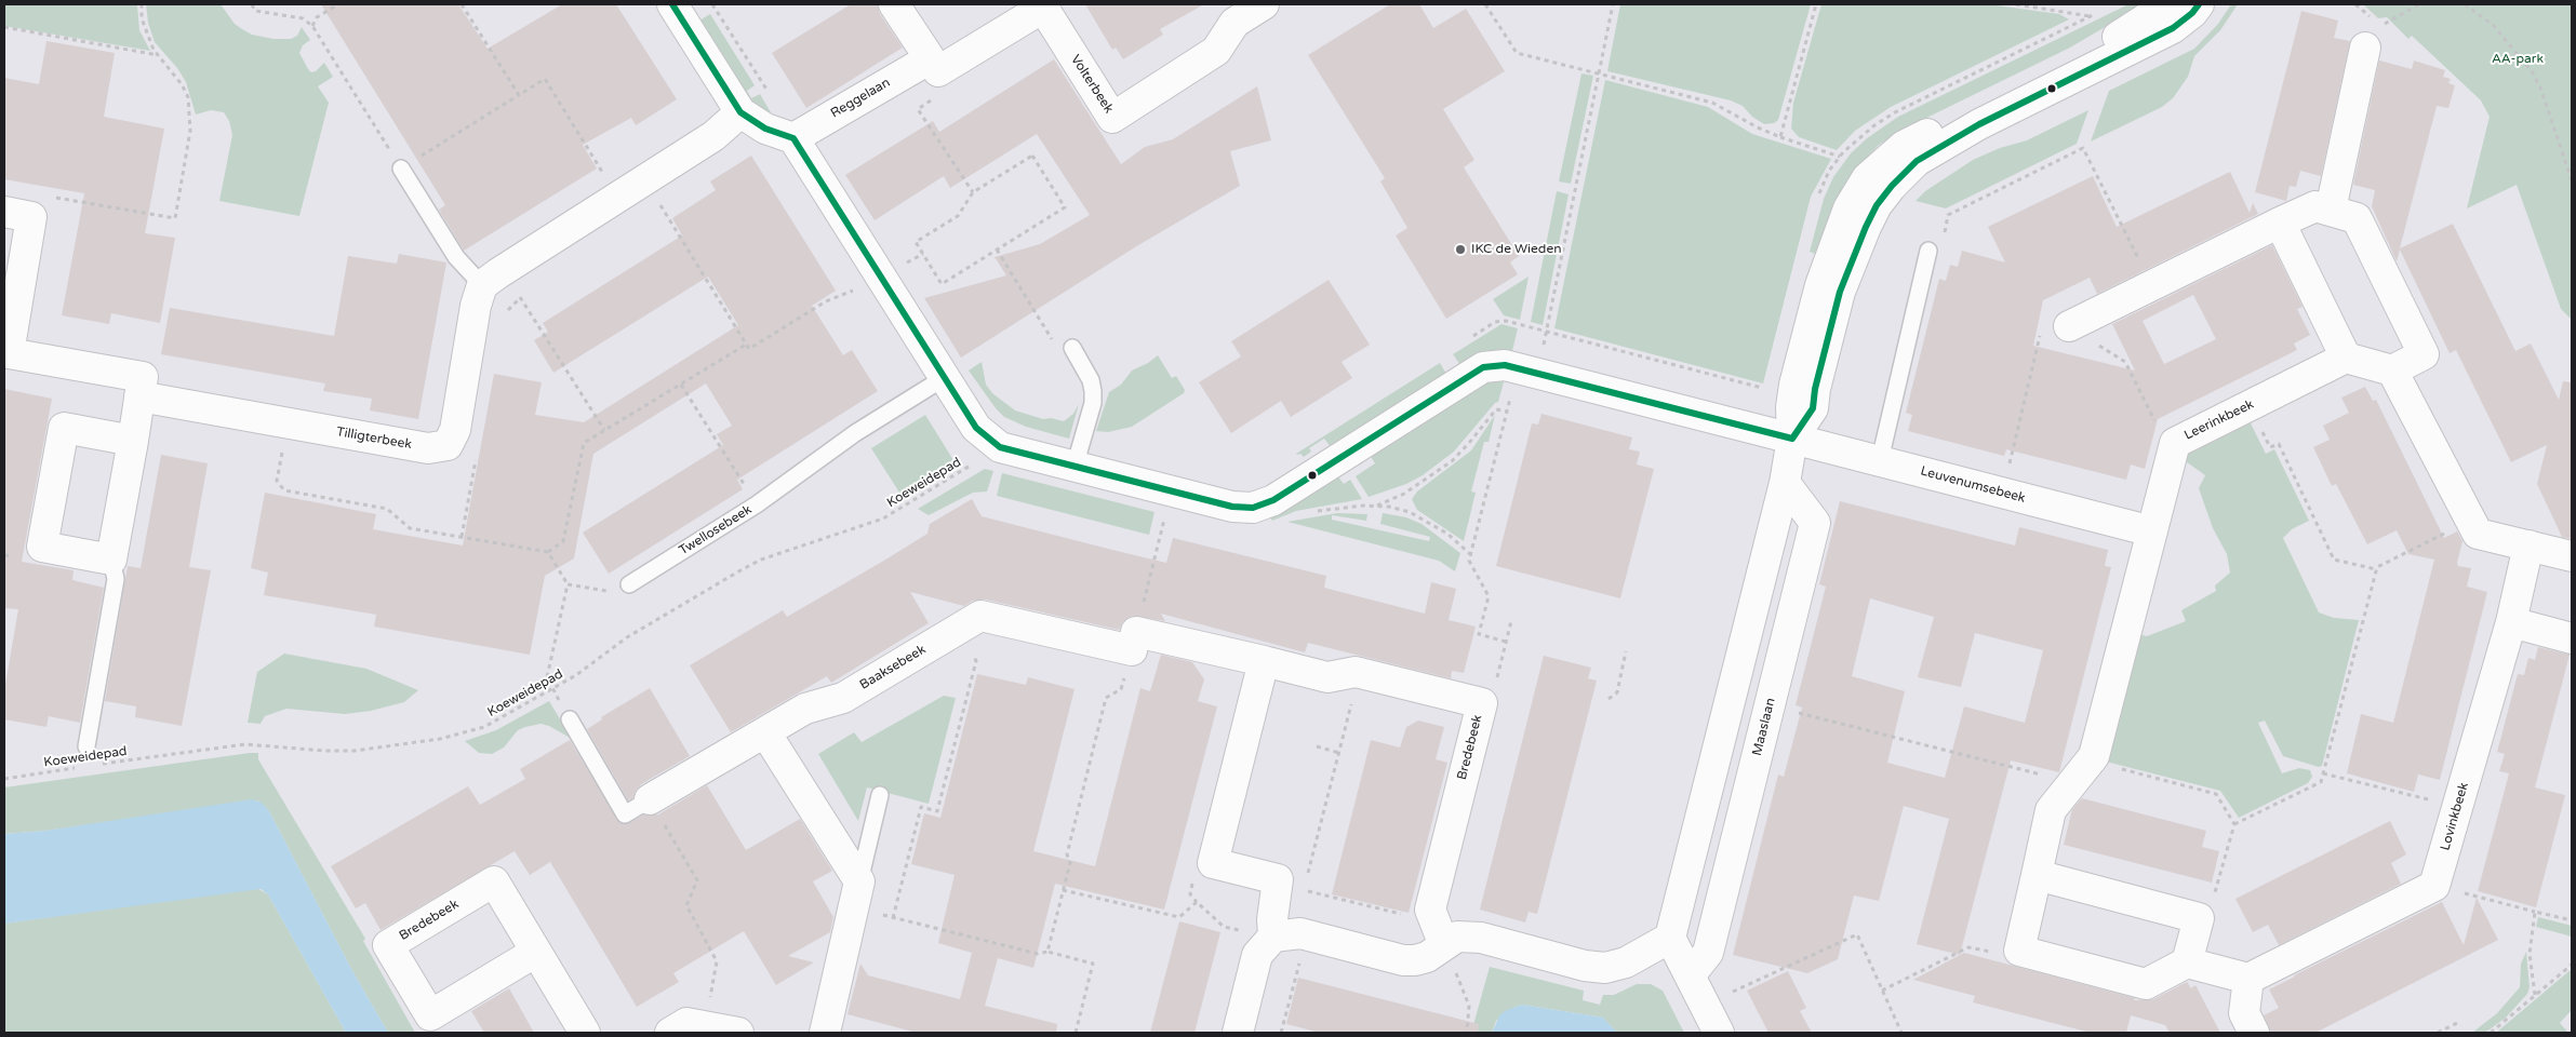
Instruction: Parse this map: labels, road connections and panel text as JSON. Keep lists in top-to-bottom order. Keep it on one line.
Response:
{"streets":{"street":["Volterbeek","Reggelaan","Leerinkbeek","Tilligterbeek","Leuvenumsebeek","Baaksebeek","Maaslaan","Bredebeek","Lovinkbeek"],"lane":["Twellosebeek"],"path":["Koeweidepad"]},"crossings":[["Volterbeek","Reggelaan"],["Leerinkbeek","Leuvenumsebeek"],["Koeweidepad","Leuvenumsebeek"],["Baaksebeek","Bredebeek"]],"parks":["AA-park"],"places":["IKC de Wieden"]}
